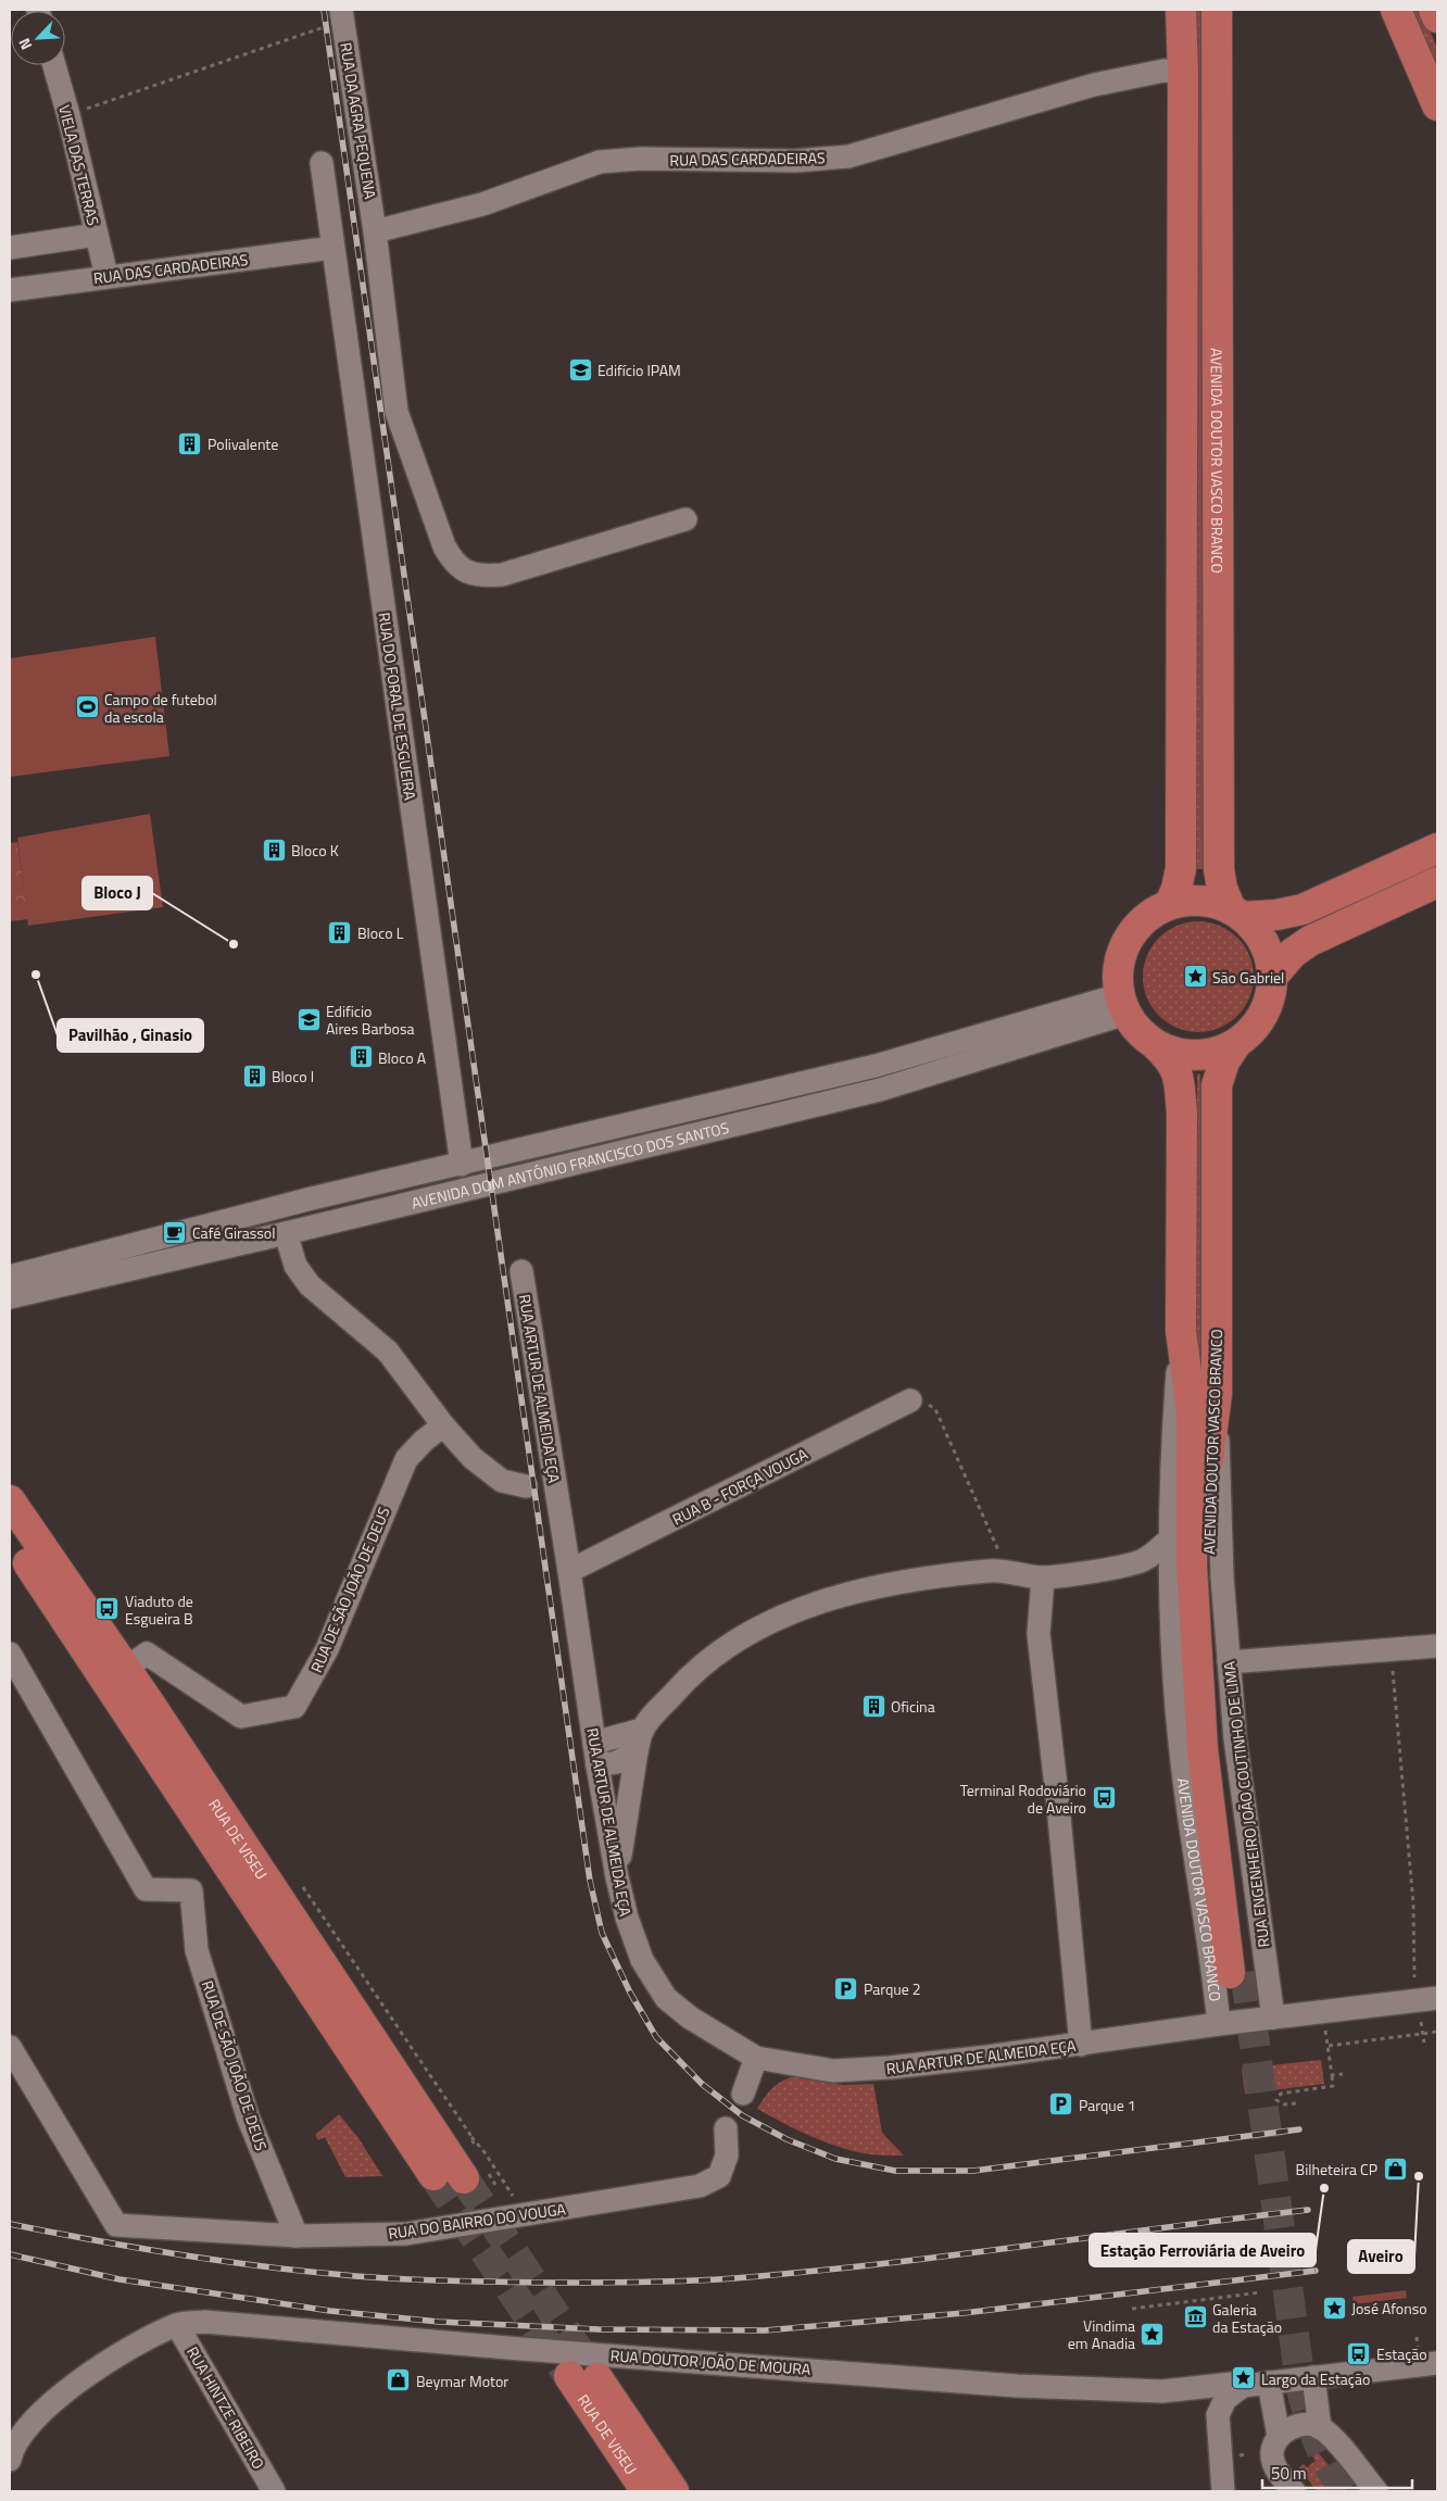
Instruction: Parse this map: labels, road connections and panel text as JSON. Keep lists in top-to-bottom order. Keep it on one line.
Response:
{"streets":{"main road":["AVENIDA DOUTOR VASCO BRANCO","RUA DE VISEU"],"street":["RUA DA AGRA PEQUENA","RUA DAS CARDADEIRAS","VIELA DAS TERRAS","RUA DO FORAL DE ESGUEIRA","AVENIDA DOM ANTÓNIO FRANCISCO DOS SANTOS","RUA ARTUR DE ALMEIDA EÇA","RUA B - FORÇA VOUGA","RUA DE SÃO JOÃO DE DEUS","RUA ENGENHEIRO JOÃO COUTINHO DE LIMA","RUA DO BAIRRO DO VOUGA","RUA DOUTOR JOÃO DE MOURA","RUA HINTZE RIBEIRO"]},"crossings":[["RUA DA AGRA PEQUENA","RUA DAS CARDADEIRAS"],["RUA DAS CARDADEIRAS","VIELA DAS TERRAS"],["RUA DAS CARDADEIRAS","RUA DO FORAL DE ESGUEIRA"],["AVENIDA DOUTOR VASCO BRANCO","AVENIDA DOM ANTÓNIO FRANCISCO DOS SANTOS"],["AVENIDA DOUTOR VASCO BRANCO","RUA ARTUR DE ALMEIDA EÇA"],["AVENIDA DOUTOR VASCO BRANCO","RUA ENGENHEIRO JOÃO COUTINHO DE LIMA"],["RUA DO FORAL DE ESGUEIRA","AVENIDA DOM ANTÓNIO FRANCISCO DOS SANTOS"],["RUA ARTUR DE ALMEIDA EÇA","RUA B - FORÇA VOUGA"],["RUA ARTUR DE ALMEIDA EÇA","RUA ENGENHEIRO JOÃO COUTINHO DE LIMA"],["RUA DE SÃO JOÃO DE DEUS","RUA DE VISEU"],["RUA DE SÃO JOÃO DE DEUS","RUA DO BAIRRO DO VOUGA"],["RUA DOUTOR JOÃO DE MOURA","RUA HINTZE RIBEIRO"]],"places":{"school or university":["Edifício IPAM","Edificio Aires Barbosa"],"building":["Polivalente","Bloco K","Bloco L","Bloco A","Bloco I","Oficina"],"sports":["Campo de futebol da escola"],"other":["Bloco J","Pavilhão , Ginasio","Aveiro","Estação Ferroviária de Aveiro"],"place":["São Gabriel","José Afonso","Vindima em Anadia","Largo da Estação"],"cafe":["Café Girassol"],"bus stop":["Viaduto de Esgueira B","Terminal Rodoviário de Aveiro","Estação"],"parking":["Parque 2","Parque 1"],"shop":["Bilheteira CP","Beymar Motor"],"museum":["Galeria da Estação"]},"scale_bar":"50 m","north":"bottom left"}
